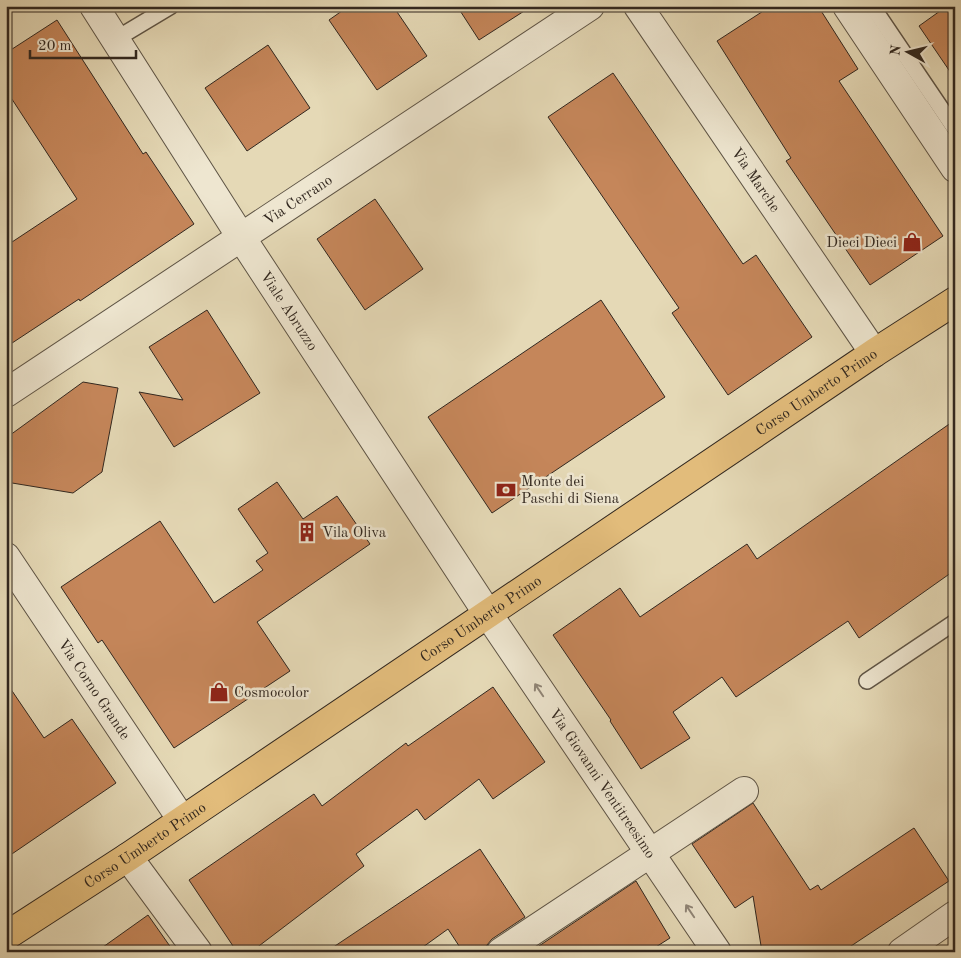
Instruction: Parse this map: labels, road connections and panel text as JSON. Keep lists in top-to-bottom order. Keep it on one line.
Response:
{"streets":{"main road":["Corso Umberto Primo"],"street":["Via Marche","Via Cerrano","Viale Abruzzo","Via Corno Grande","Via Giovanni Ventitreesimo"]},"crossings":[["Via Marche","Corso Umberto Primo"],["Via Cerrano","Viale Abruzzo"],["Viale Abruzzo","Corso Umberto Primo"],["Viale Abruzzo","Via Giovanni Ventitreesimo"],["Corso Umberto Primo","Via Corno Grande"],["Corso Umberto Primo","Via Giovanni Ventitreesimo"]],"one_way":["Via Giovanni Ventitreesimo"],"places":{"shop":["Dieci Dieci","Cosmocolor"],"bank":["Monte dei Paschi di Siena"],"building":["Vila Oliva"]},"scale_bar":"20 m","north":"left"}
